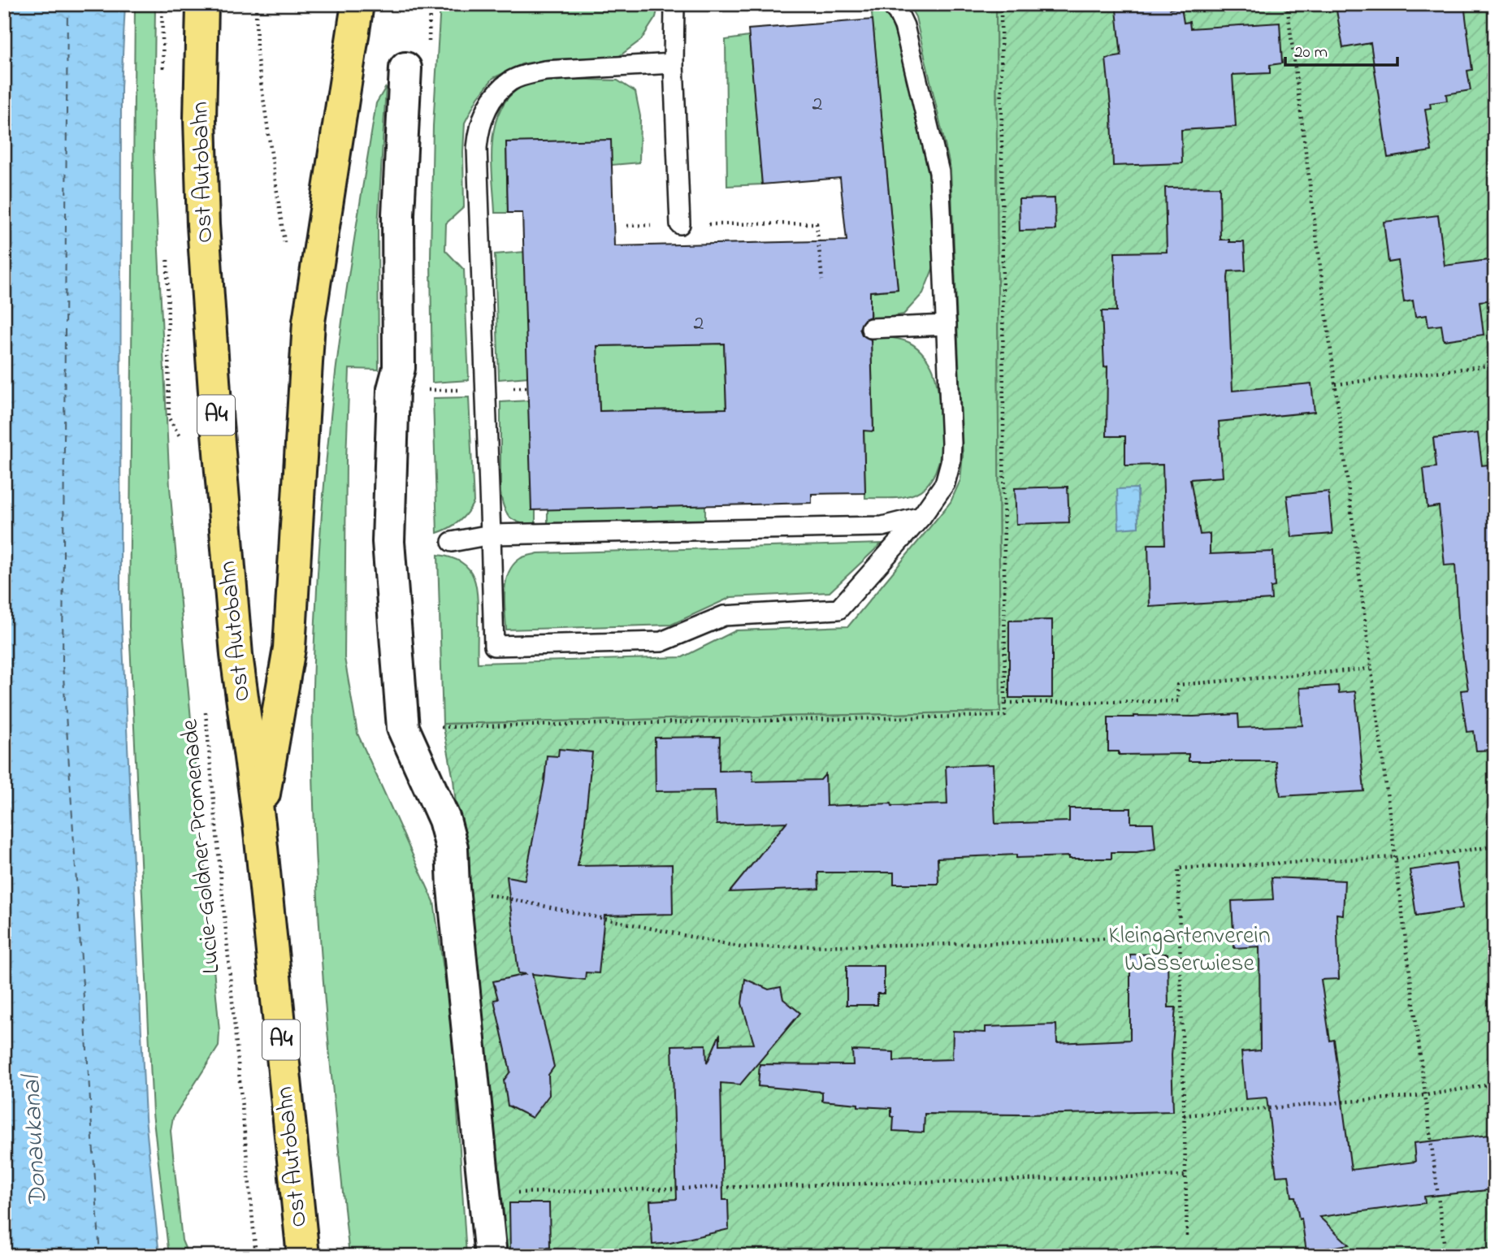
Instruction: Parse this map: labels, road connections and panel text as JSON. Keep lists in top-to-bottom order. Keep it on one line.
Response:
{"streets":{"highway":["Ost Autobahn","A4"],"path":["Lucie-Goldner-Promenade"]},"water":["Donaukanal"],"parks":["Kleingartenverein Wasserwiese"],"house_numbers":["2","2"],"scale_bar":"20 m"}
